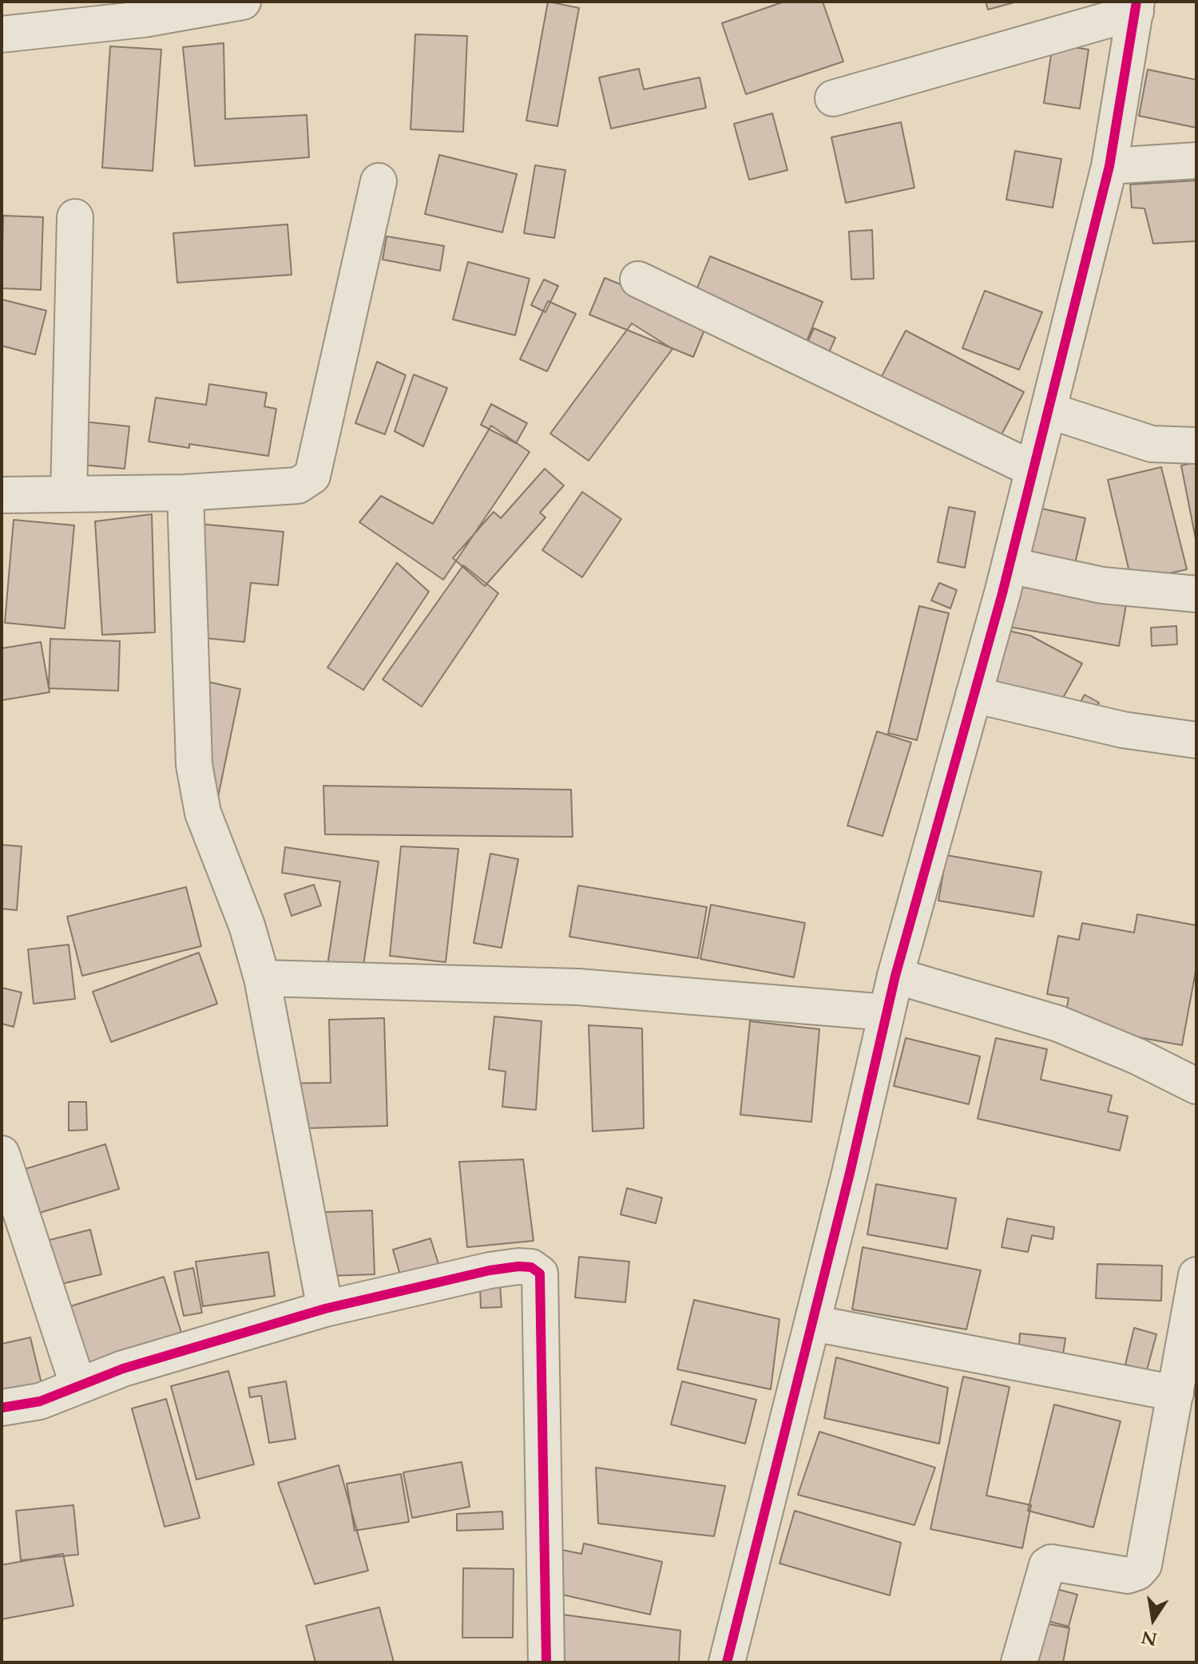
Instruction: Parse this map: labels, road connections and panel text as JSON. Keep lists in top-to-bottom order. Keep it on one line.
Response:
{"north":"bottom"}
